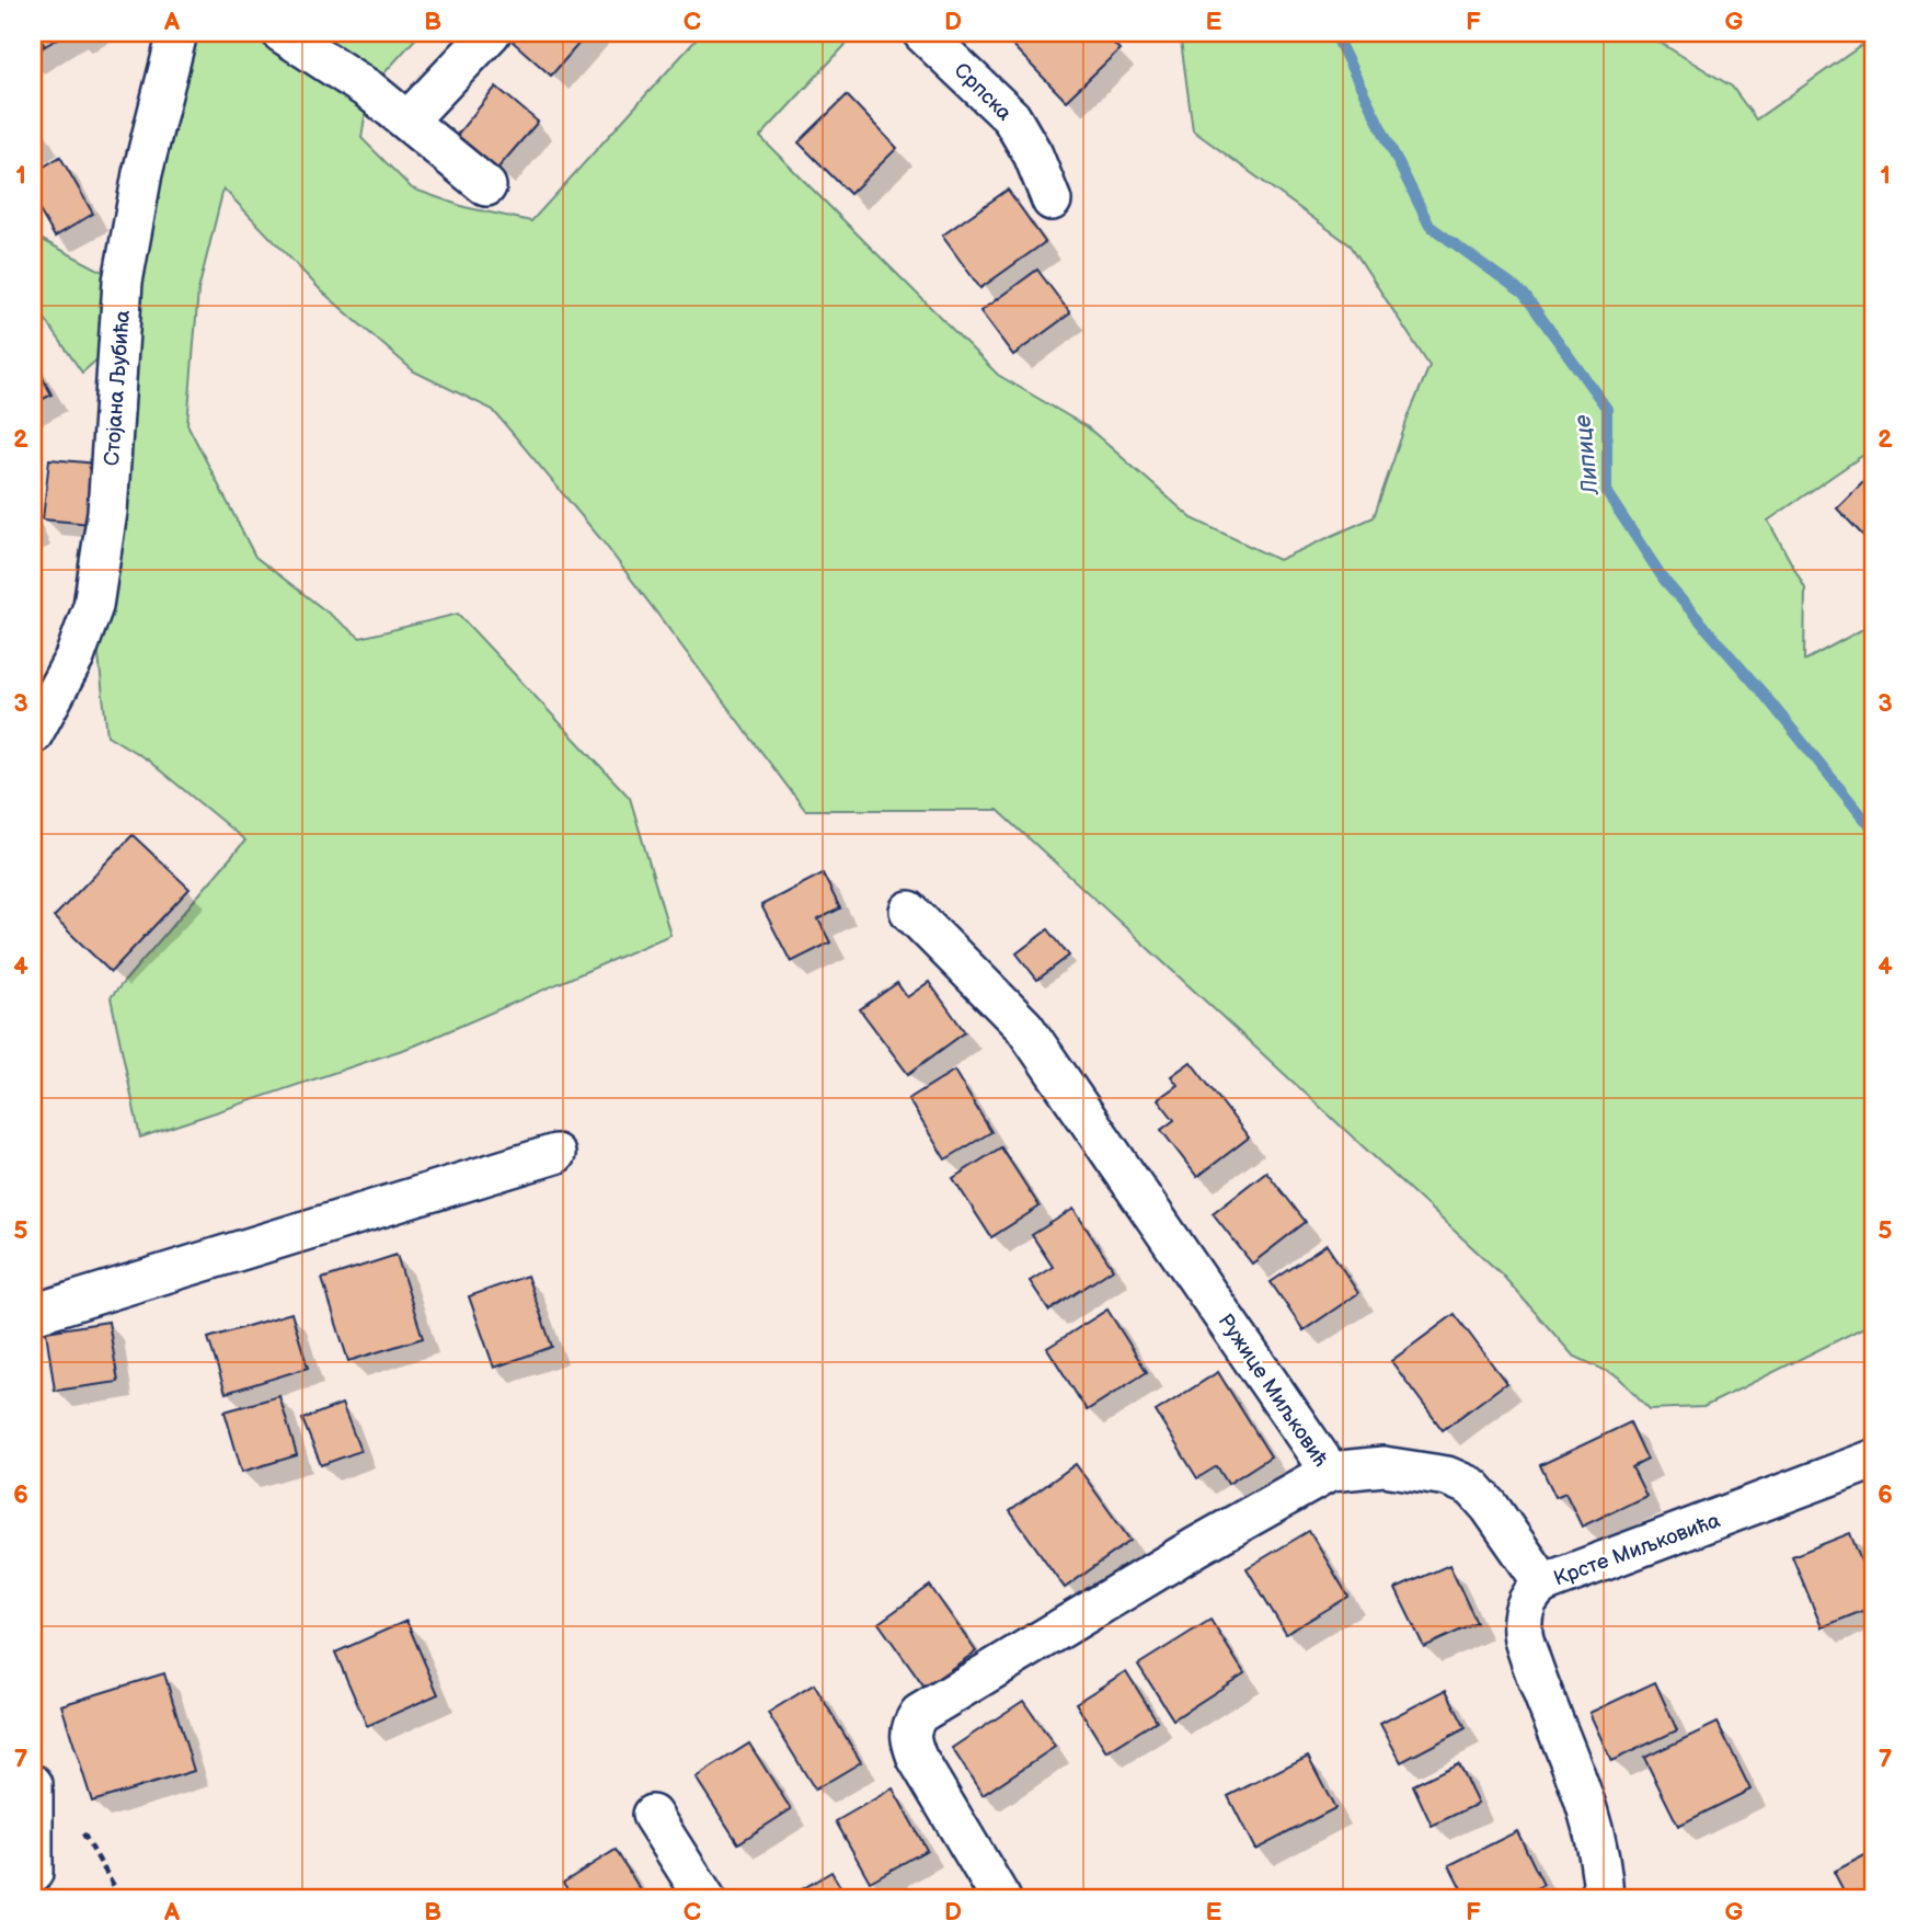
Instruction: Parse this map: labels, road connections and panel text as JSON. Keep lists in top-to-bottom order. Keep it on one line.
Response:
{"streets":{"street":["Српска","Стојана Љубића","Ружице Миљковић","Крсте Миљковића"]},"water":["Липице"],"grid":{"columns":["A","B","C","D","E","F","G"],"rows":["1","2","3","4","5","6","7"]}}
